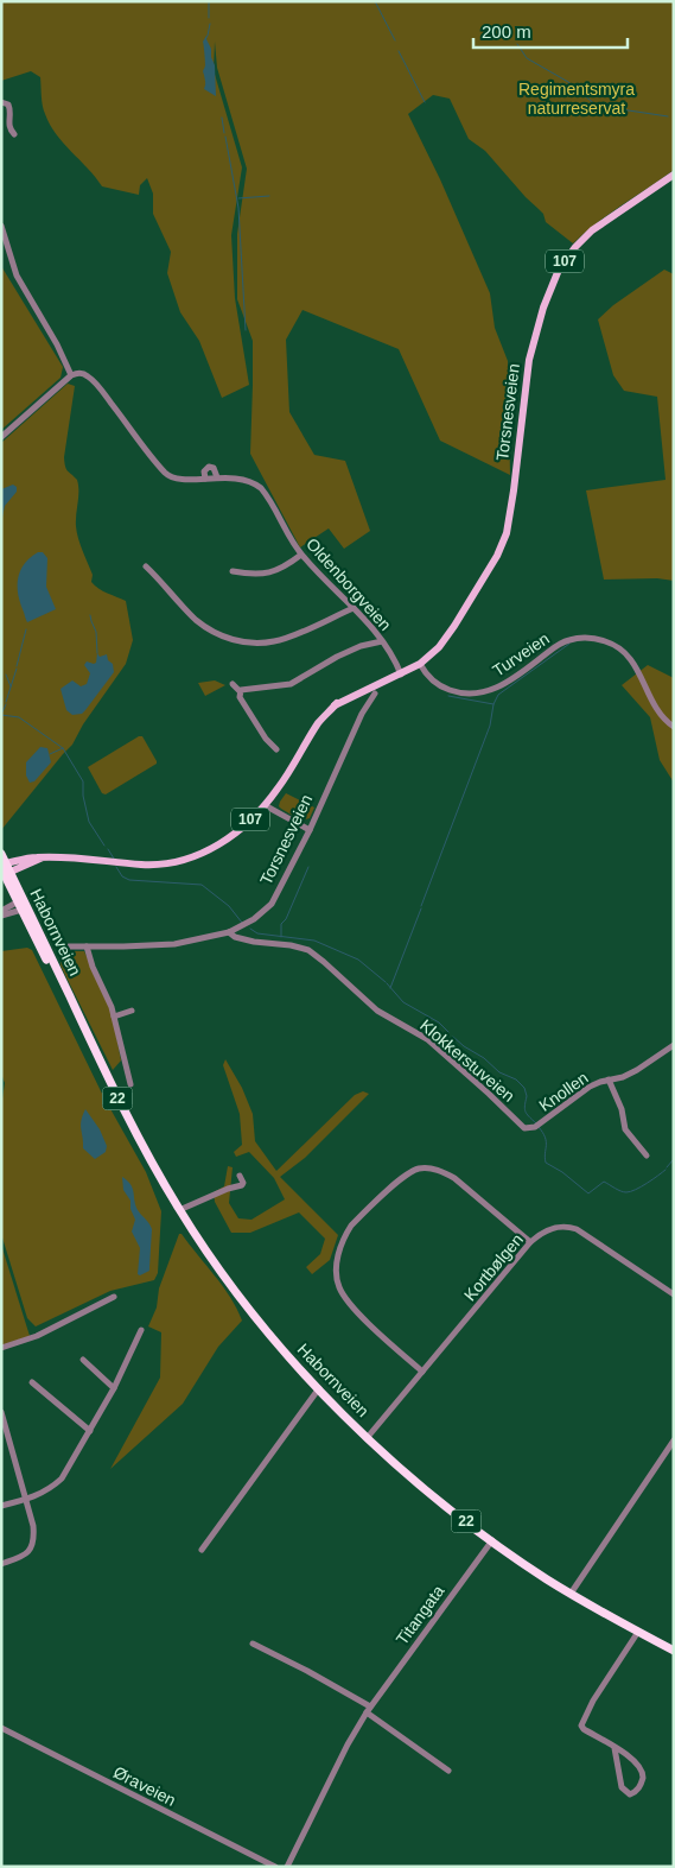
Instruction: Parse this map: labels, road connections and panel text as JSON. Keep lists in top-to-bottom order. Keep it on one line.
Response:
{"streets":{"highway":["Habornveien","22"],"main road":["107","Torsnesveien"],"street":["Oldenborgveien","Turveien","Klokkerstuveien","Knollen","Kortbølgen","Titangata","Øraveien"]},"crossings":[["Torsnesveien","Oldenborgveien"],["Torsnesveien","Turveien"],["Torsnesveien","Habornveien"],["Torsnesveien","Klokkerstuveien"],["Habornveien","Kortbølgen"],["Habornveien","Titangata"],["Klokkerstuveien","Knollen"]],"parks":["Regimentsmyra naturreservat"],"scale_bar":"200 m"}
